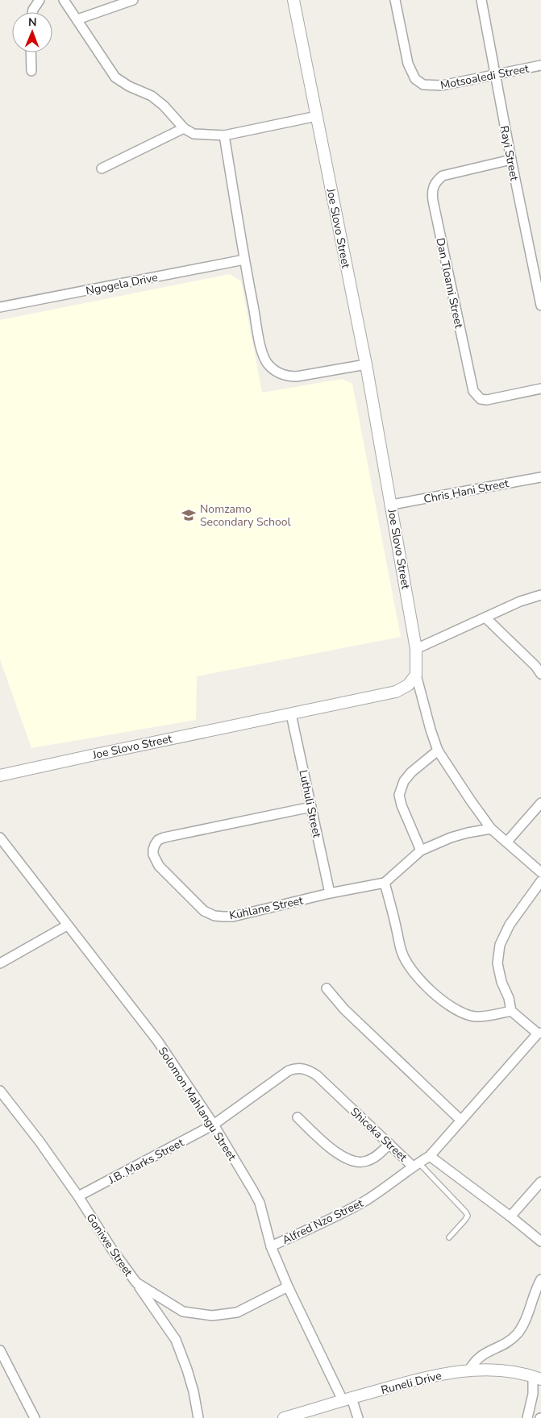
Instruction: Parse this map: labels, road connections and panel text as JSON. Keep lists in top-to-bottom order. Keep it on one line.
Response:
{"streets":{"street":["Motsoaledi Street","Rayi Street","Joe Slovo Street","Dan Tloami Street","Ngogela Drive","Chris Hani Street","Luthuli Street","Kuhlane Street","Solomon Mahlangu Street","Shiceka Street","J.B. Marks Street","Alfred Nzo Street","Goniwe Street","Runeli Drive"]},"crossings":[["Motsoaledi Street","Rayi Street"],["Rayi Street","Dan Tloami Street"],["Joe Slovo Street","Chris Hani Street"],["Joe Slovo Street","Luthuli Street"],["Luthuli Street","Kuhlane Street"],["Solomon Mahlangu Street","Shiceka Street"],["Solomon Mahlangu Street","J.B. Marks Street"],["Solomon Mahlangu Street","Alfred Nzo Street"],["Solomon Mahlangu Street","Goniwe Street"],["Solomon Mahlangu Street","Runeli Drive"],["Shiceka Street","J.B. Marks Street"],["Shiceka Street","Alfred Nzo Street"],["J.B. Marks Street","Goniwe Street"]],"places":{"school or university":["Nomzamo Secondary School"]},"north":"top"}
